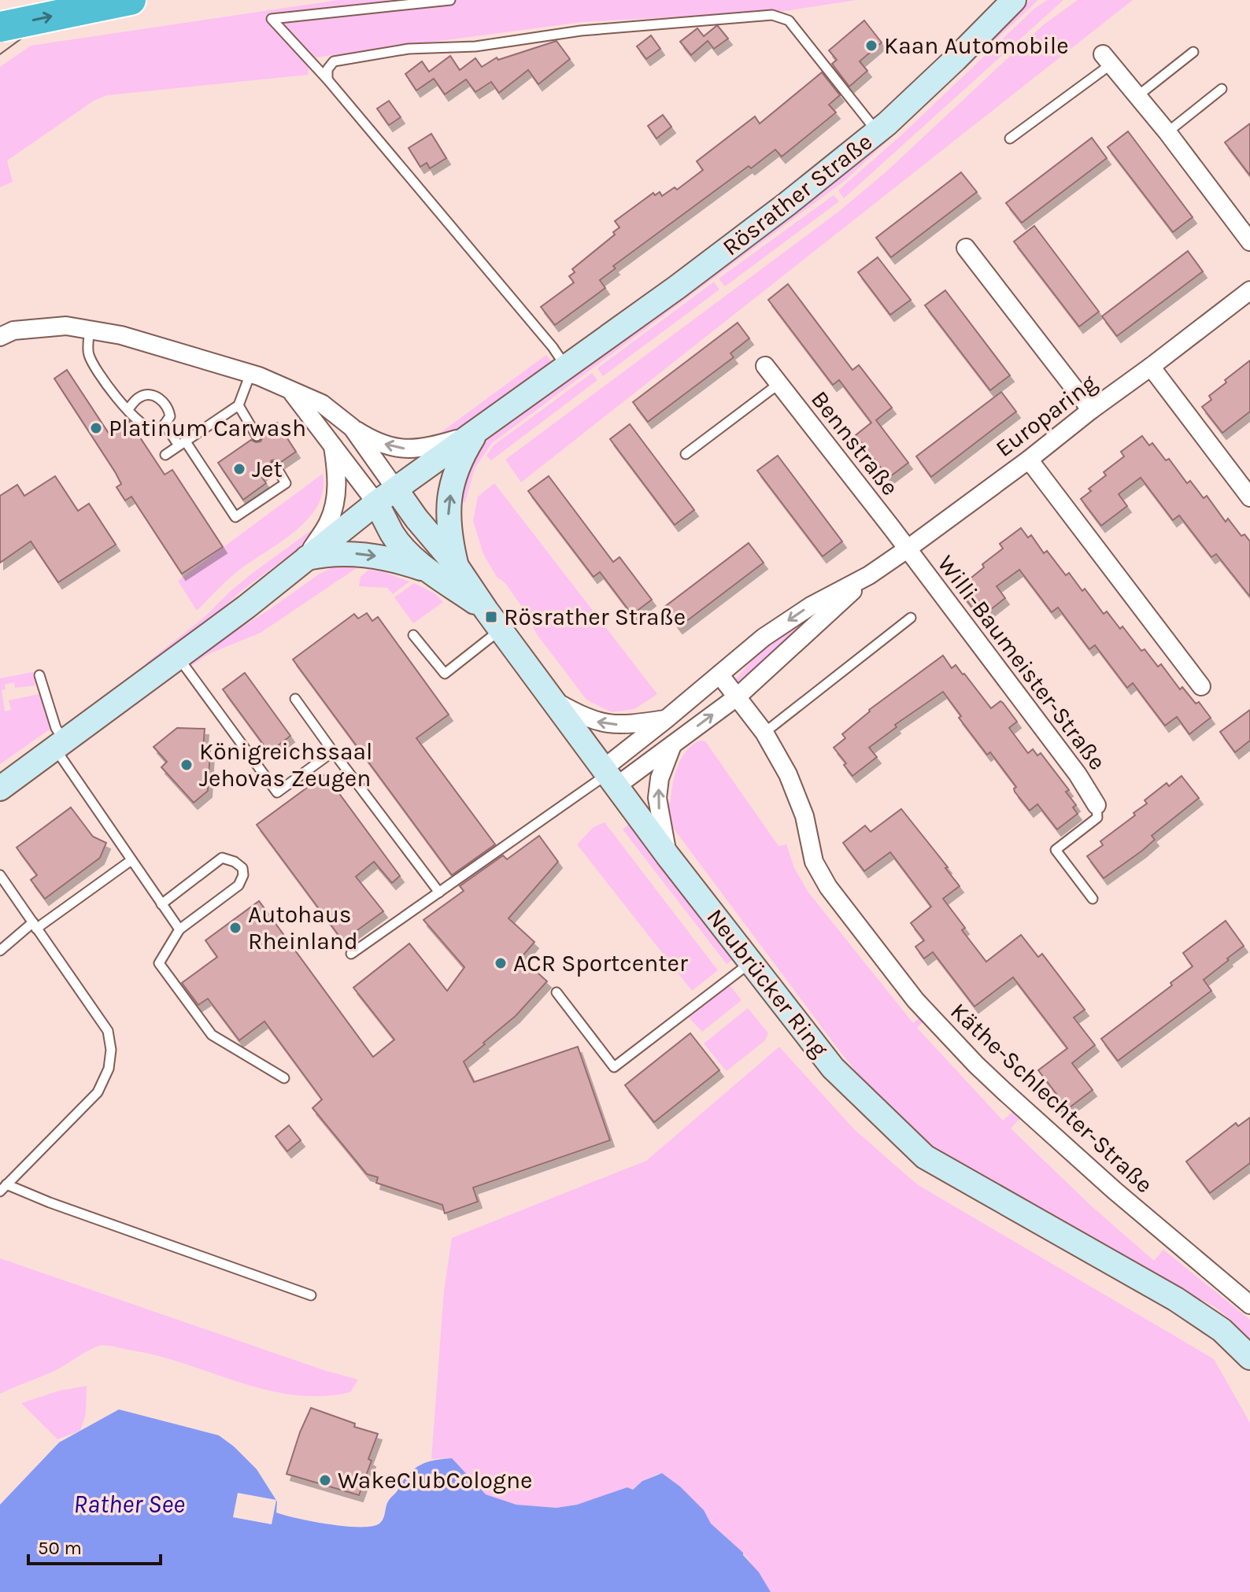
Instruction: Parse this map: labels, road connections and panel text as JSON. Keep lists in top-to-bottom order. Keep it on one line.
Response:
{"streets":{"main road":["Rösrather Straße","Neubrücker Ring"],"street":["Europaring","Bennstraße","Willi-Baumeister-Straße","Käthe-Schlechter-Straße"]},"crossings":[["Rösrather Straße","Neubrücker Ring"],["Europaring","Bennstraße"],["Europaring","Willi-Baumeister-Straße"],["Europaring","Neubrücker Ring"],["Europaring","Käthe-Schlechter-Straße"],["Bennstraße","Willi-Baumeister-Straße"]],"water":["Rather See"],"places":{"other":["Kaan Automobile","Platinum Carwash","Jet","Königreichssaal Jehovas Zeugen","Autohaus Rheinland","ACR Sportcenter","WakeClubCologne"],"transit":["Rösrather Straße"]},"scale_bar":"50 m"}
